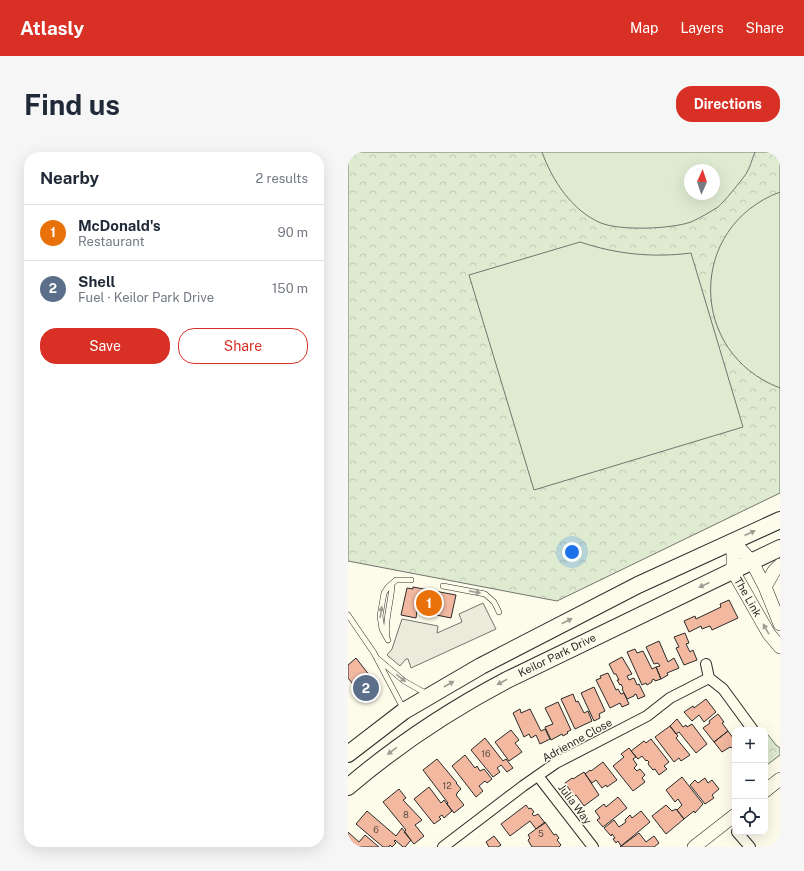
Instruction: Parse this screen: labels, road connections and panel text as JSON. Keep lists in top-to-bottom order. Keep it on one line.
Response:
{"streets":{"main road":["Keilor Park Drive"],"street":["The Link","Adrienne Close","Julia Way"]},"crossings":[["The Link","Keilor Park Drive"],["Adrienne Close","Julia Way"]],"house_numbers":["16","12","8","6","5"],"north":"top","page":{"header":"Atlasly","nav":["Map","Layers","Share"],"buttons":["Directions",["Save","Share"]],"title":"Find us","heading":["Nearby","2 results"],"list":[{"mark":"1","name":"McDonald's","note":"Restaurant","value":"90 m"},{"mark":"2","name":"Shell","note":"Fuel · Keilor Park Drive","value":"150 m"}],"pins":["1","2"],"map_buttons":["+","−"]}}
